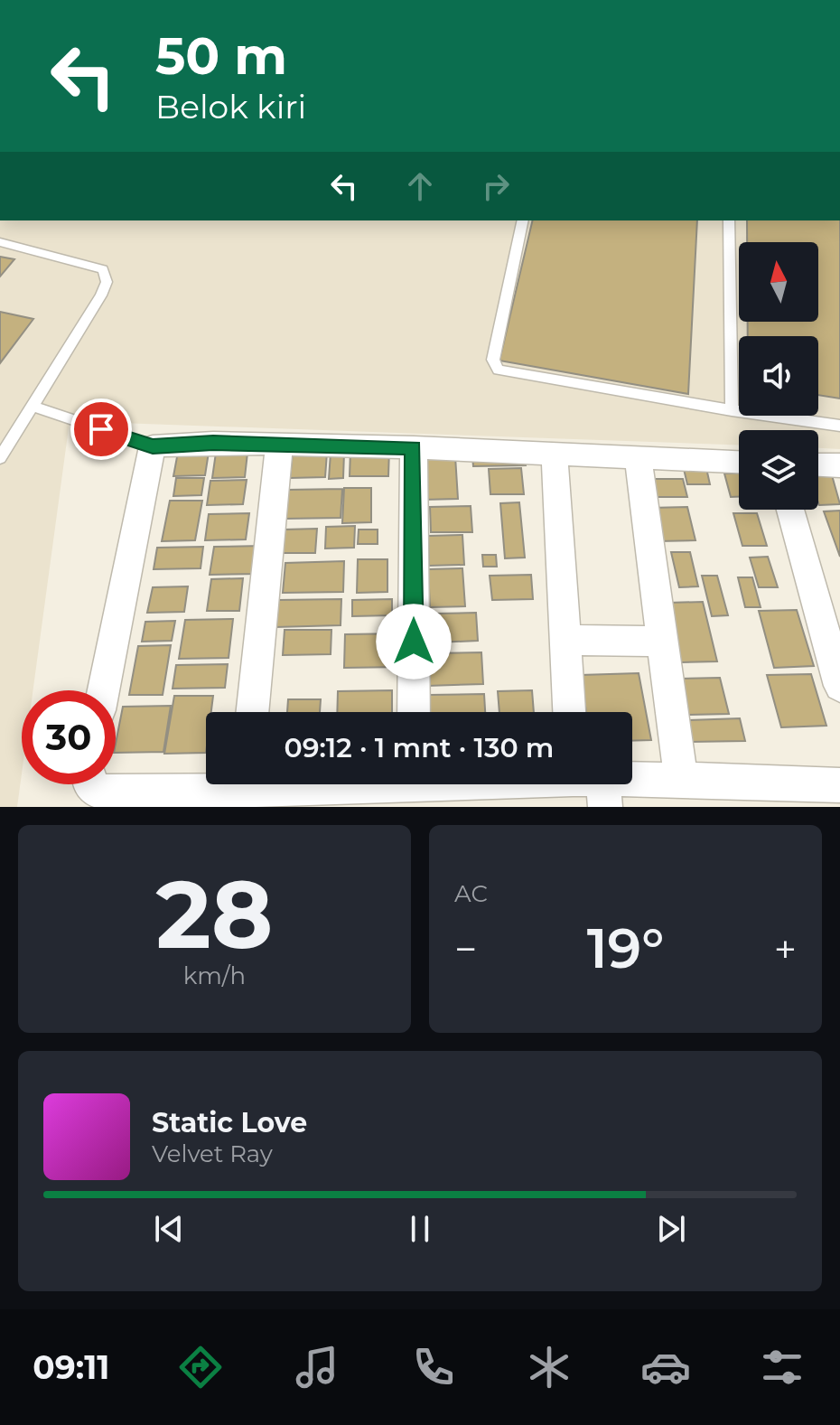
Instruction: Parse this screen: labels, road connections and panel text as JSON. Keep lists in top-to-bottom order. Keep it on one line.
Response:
{"north":"top","page":{"turn":["50 m","Belok kiri"],"limit":"30","trip":"09:12 · 1 mnt · 130 m","tile":[["28","km/h"],"AC"],"heat":["−","19°","+"],"song":["Static Love","Velvet Ray"],"tabs":"09:11"}}
